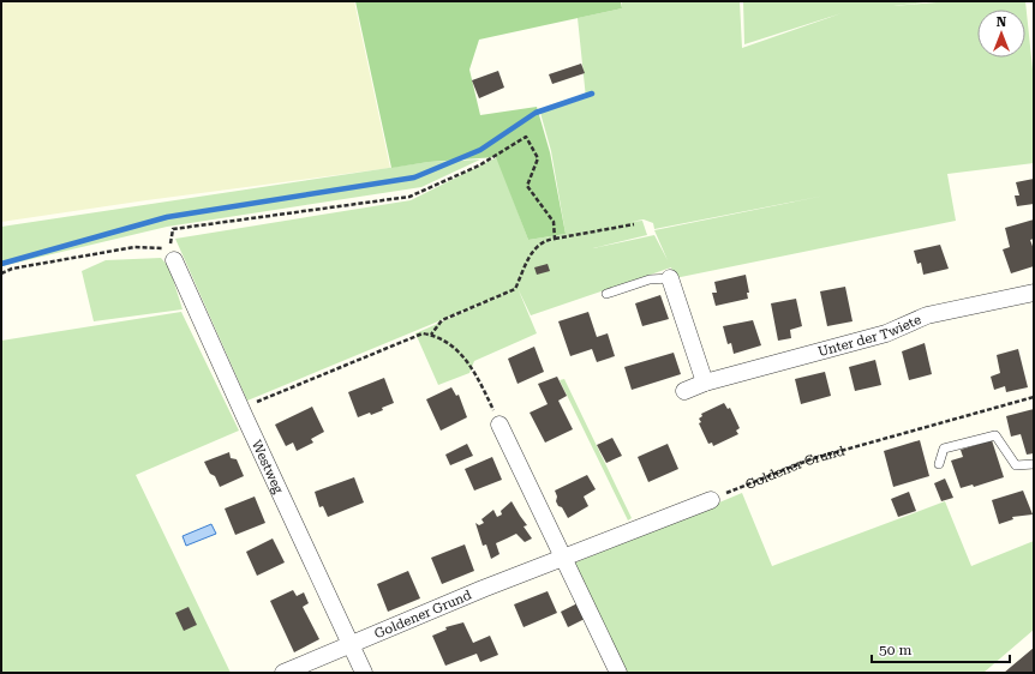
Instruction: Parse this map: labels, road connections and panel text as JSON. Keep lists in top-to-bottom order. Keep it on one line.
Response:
{"streets":{"street":["Unter der Twiete","Westweg","Goldener Grund"]},"crossings":[["Westweg","Goldener Grund"]],"scale_bar":"50 m","north":"top"}
